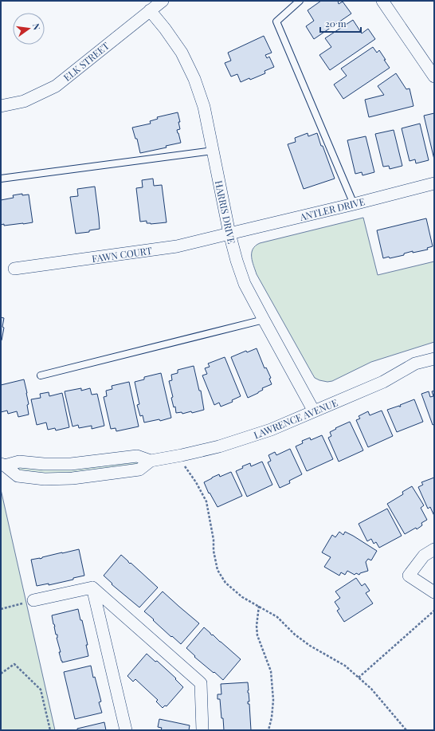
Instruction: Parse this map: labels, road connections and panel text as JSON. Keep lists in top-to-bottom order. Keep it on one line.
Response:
{"streets":{"street":["ELK STREET","ANTLER DRIVE","HARRIS DRIVE","FAWN COURT","LAWRENCE AVENUE"]},"crossings":[["ELK STREET","HARRIS DRIVE"],["ANTLER DRIVE","HARRIS DRIVE"],["ANTLER DRIVE","FAWN COURT"],["HARRIS DRIVE","FAWN COURT"],["HARRIS DRIVE","LAWRENCE AVENUE"]],"scale_bar":"20 m","north":"right"}
